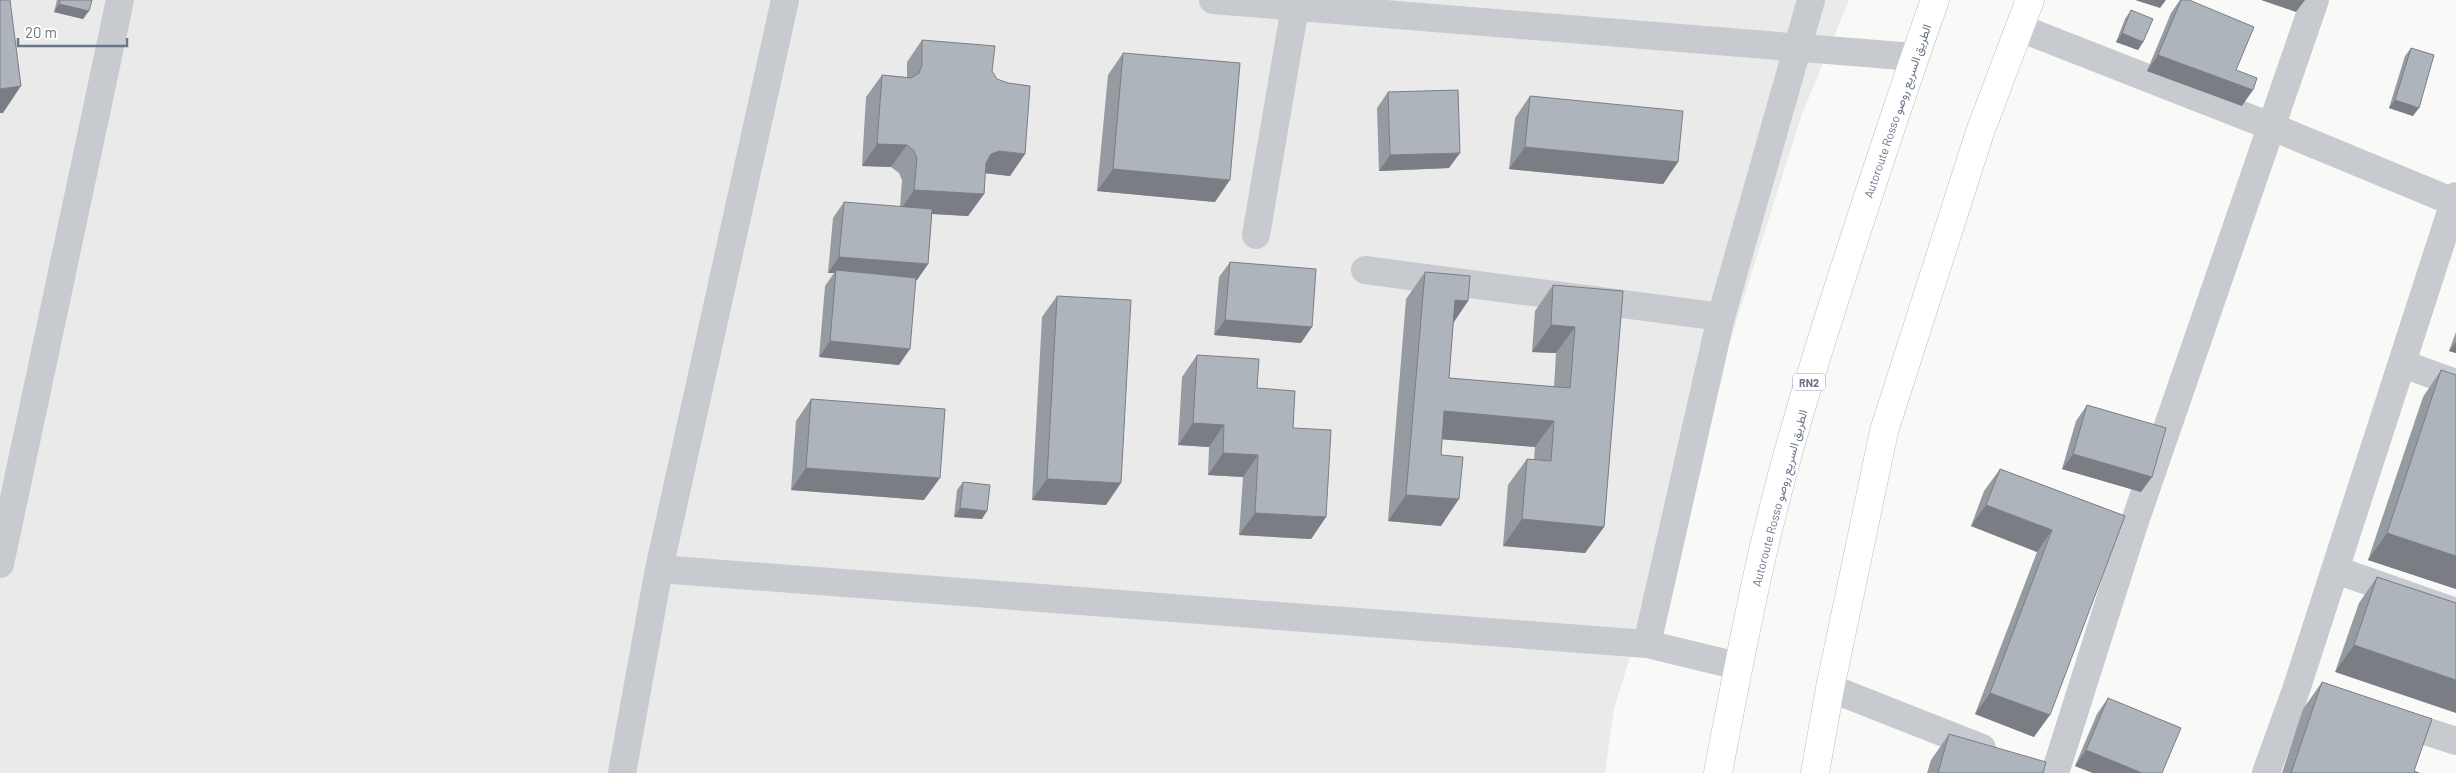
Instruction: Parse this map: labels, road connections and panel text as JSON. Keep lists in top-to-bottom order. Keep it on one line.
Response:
{"streets":{"highway":["Autoroute Rosso الطريق السريع روصو","RN2"]},"scale_bar":"20 m"}
